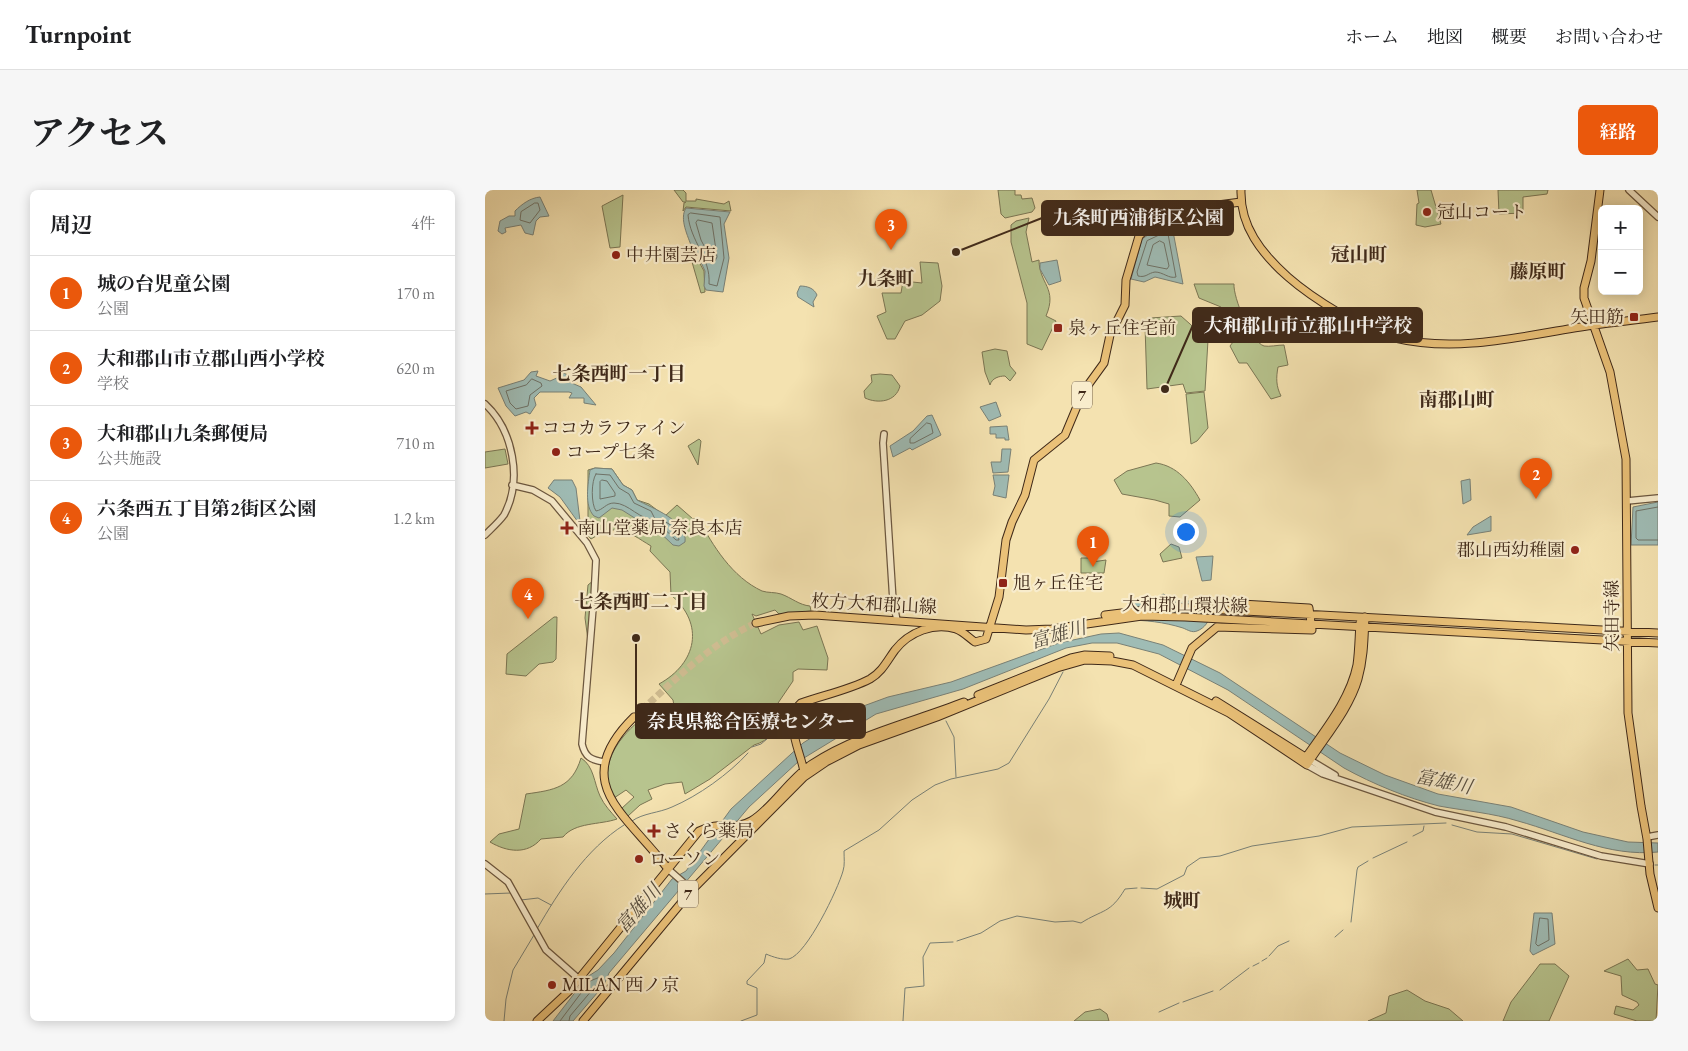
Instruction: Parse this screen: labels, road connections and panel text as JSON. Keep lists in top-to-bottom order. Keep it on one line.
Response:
{"streets":{"main road":["7","枚方大和郡山線","大和郡山環状線","矢田寺線"]},"crossings":[["7","枚方大和郡山線"],["7","大和郡山環状線"],["枚方大和郡山線","大和郡山環状線"],["大和郡山環状線","矢田寺線"]],"districts":["冠山町","藤原町","九条町","七条西町一丁目","南郡山町","七条西町二丁目","城町"],"water":["富雄川"],"places":{"other":["冠山コート","九条町西浦街区公園","中井園芸店","大和郡山市立郡山中学校","コープ七条","郡山西幼稚園","奈良県総合医療センター","ローソン","MILAN 西ノ京"],"transit":["矢田筋","泉ヶ丘住宅前","旭ヶ丘住宅"],"health":["ココカラファイン","南山堂薬局 奈良本店","さくら薬局"]},"page":{"header":"Turnpoint","nav":["ホーム","地図","概要","お問い合わせ"],"title":"アクセス","buttons":"経路","heading":["周辺","4件"],"map_buttons":["+","−"],"pins":["3","2","1","4"],"list":[{"mark":"1","name":"城の台児童公園","note":"公園","value":"170 m"},{"mark":"2","name":"大和郡山市立郡山西小学校","note":"学校","value":"620 m"},{"mark":"3","name":"大和郡山九条郵便局","note":"公共施設","value":"710 m"},{"mark":"4","name":"六条西五丁目第2街区公園","note":"公園","value":"1.2 km"}]}}
